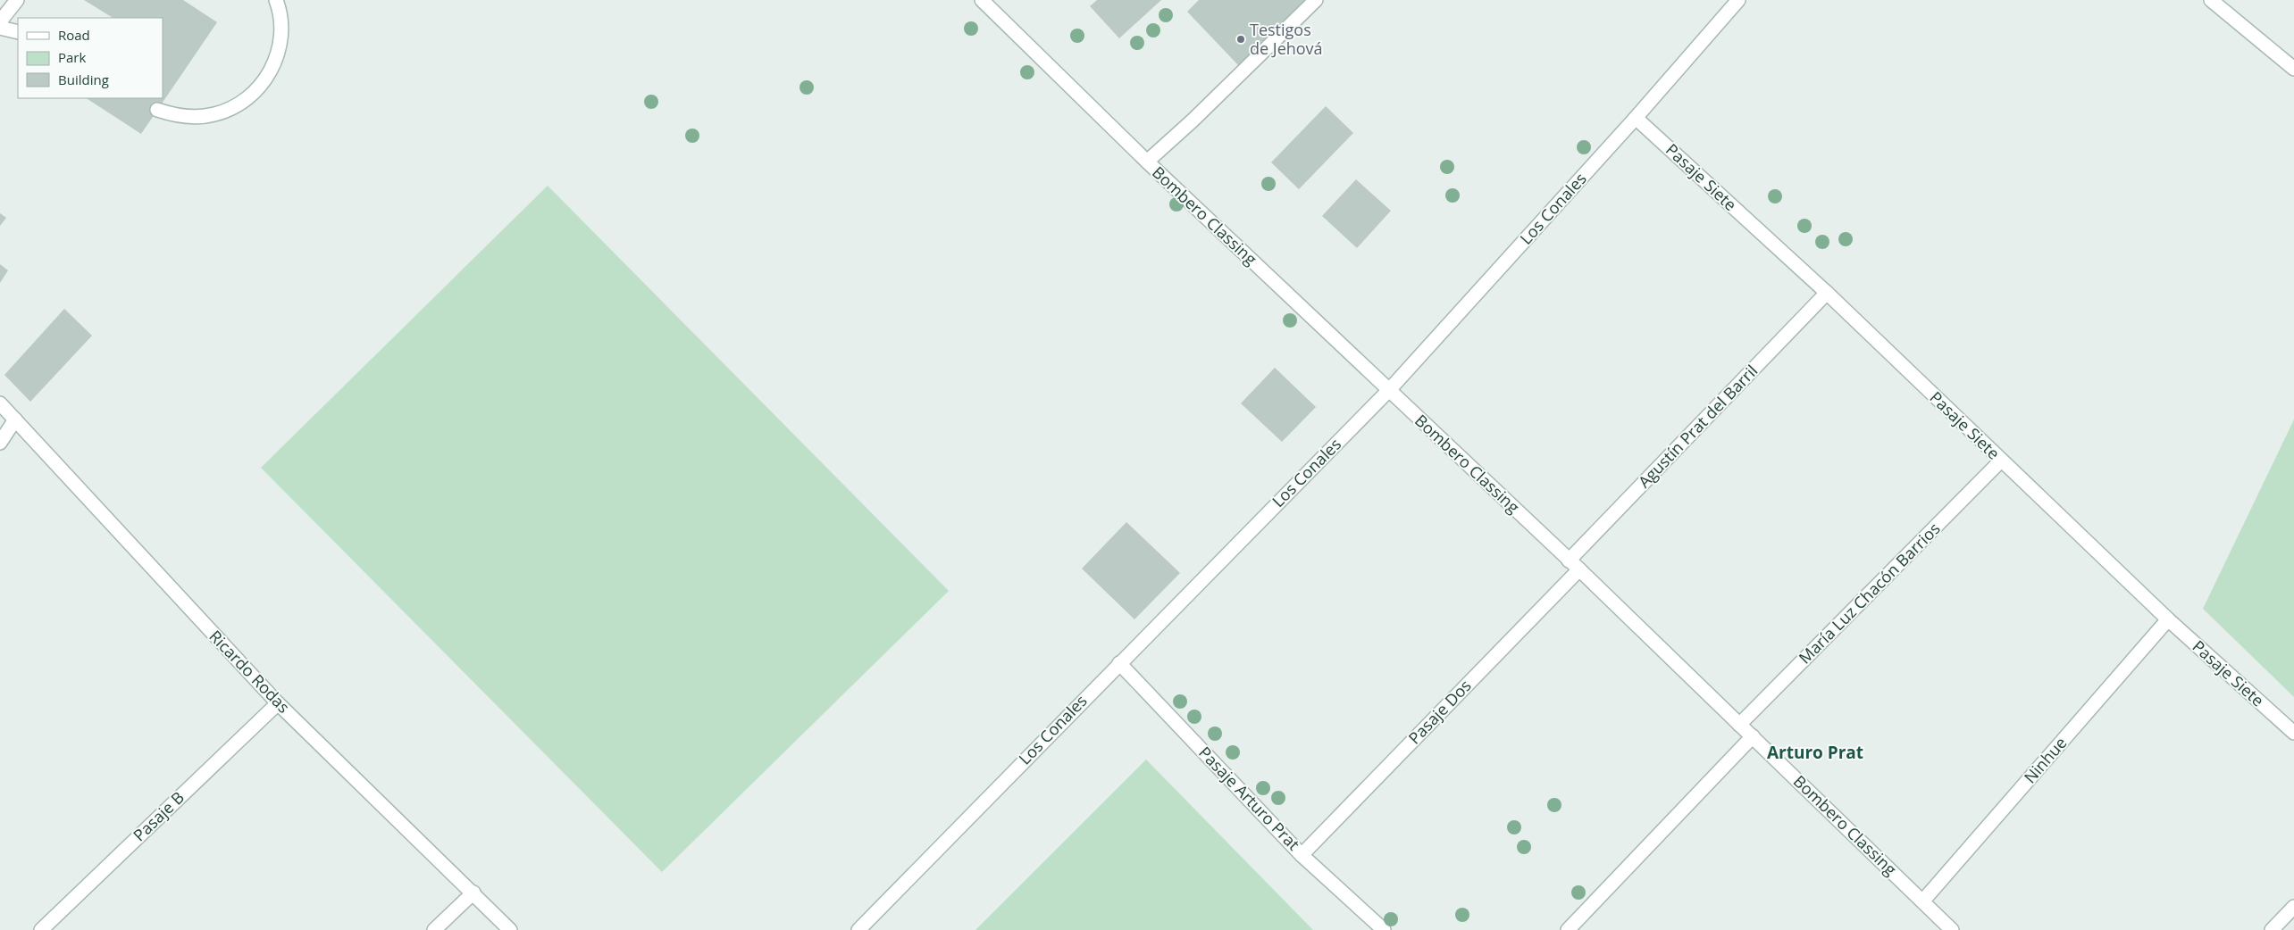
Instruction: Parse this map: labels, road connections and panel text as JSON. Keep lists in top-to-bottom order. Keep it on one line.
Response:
{"streets":{"street":["Pasaje Siete","Los Conales","Bombero Classing","Agustín Prat del Barril","María Luz Chacón Barrios","Ricardo Rodas","Pasaje Dos","Ninhue","Pasaje Arturo Prat","Pasaje B"]},"crossings":[["Pasaje Siete","Los Conales"],["Pasaje Siete","Agustín Prat del Barril"],["Pasaje Siete","María Luz Chacón Barrios"],["Pasaje Siete","Ninhue"],["Los Conales","Bombero Classing"],["Los Conales","Pasaje Arturo Prat"],["Bombero Classing","Agustín Prat del Barril"],["Bombero Classing","María Luz Chacón Barrios"],["Bombero Classing","Pasaje Dos"],["Bombero Classing","Ninhue"],["Agustín Prat del Barril","Pasaje Dos"],["Ricardo Rodas","Pasaje B"],["Pasaje Dos","Pasaje Arturo Prat"]],"districts":["Arturo Prat"],"places":["Testigos de Jehová"],"legend":["Road","Park","Building"]}
